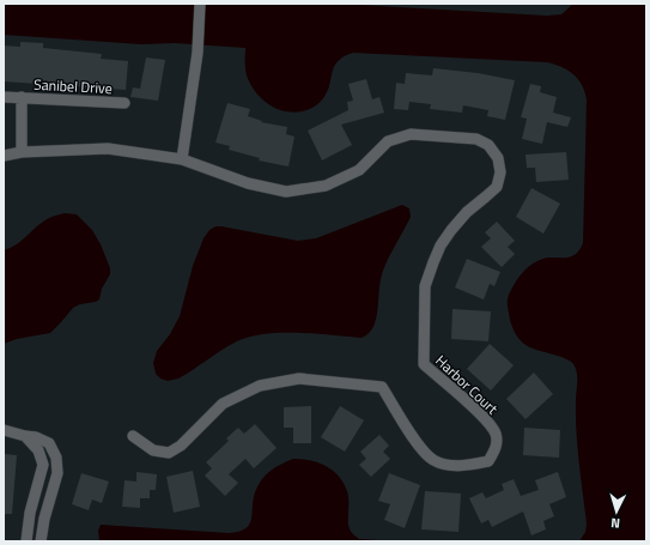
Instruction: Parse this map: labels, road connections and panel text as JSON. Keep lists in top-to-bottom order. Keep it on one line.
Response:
{"streets":{"street":["Sanibel Drive","Harbor Court"]},"north":"bottom"}
